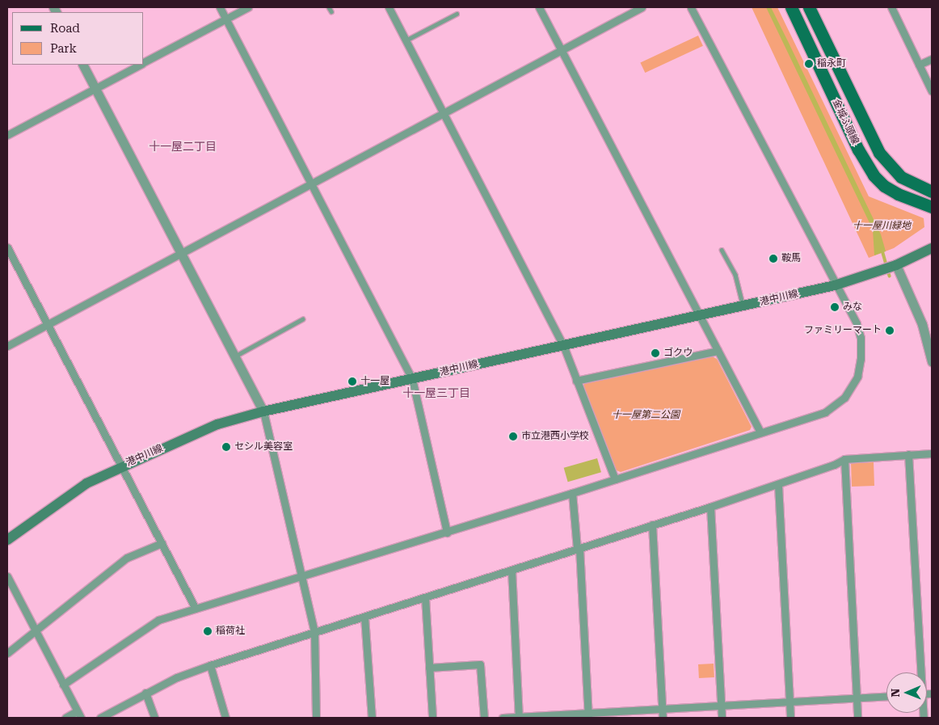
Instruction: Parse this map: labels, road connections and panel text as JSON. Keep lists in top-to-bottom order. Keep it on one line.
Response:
{"streets":{"main road":["金城ふ頭線","港中川線"]},"districts":["十一屋二丁目","十一屋三丁目"],"parks":["十一屋川緑地","十一屋第二公園"],"places":["稲永町","鞍馬","みな","ファミリーマート","ゴクウ","十一屋","市立港西小学校","セシル美容室","稲荷社"],"legend":["Road","Park"],"north":"left"}
